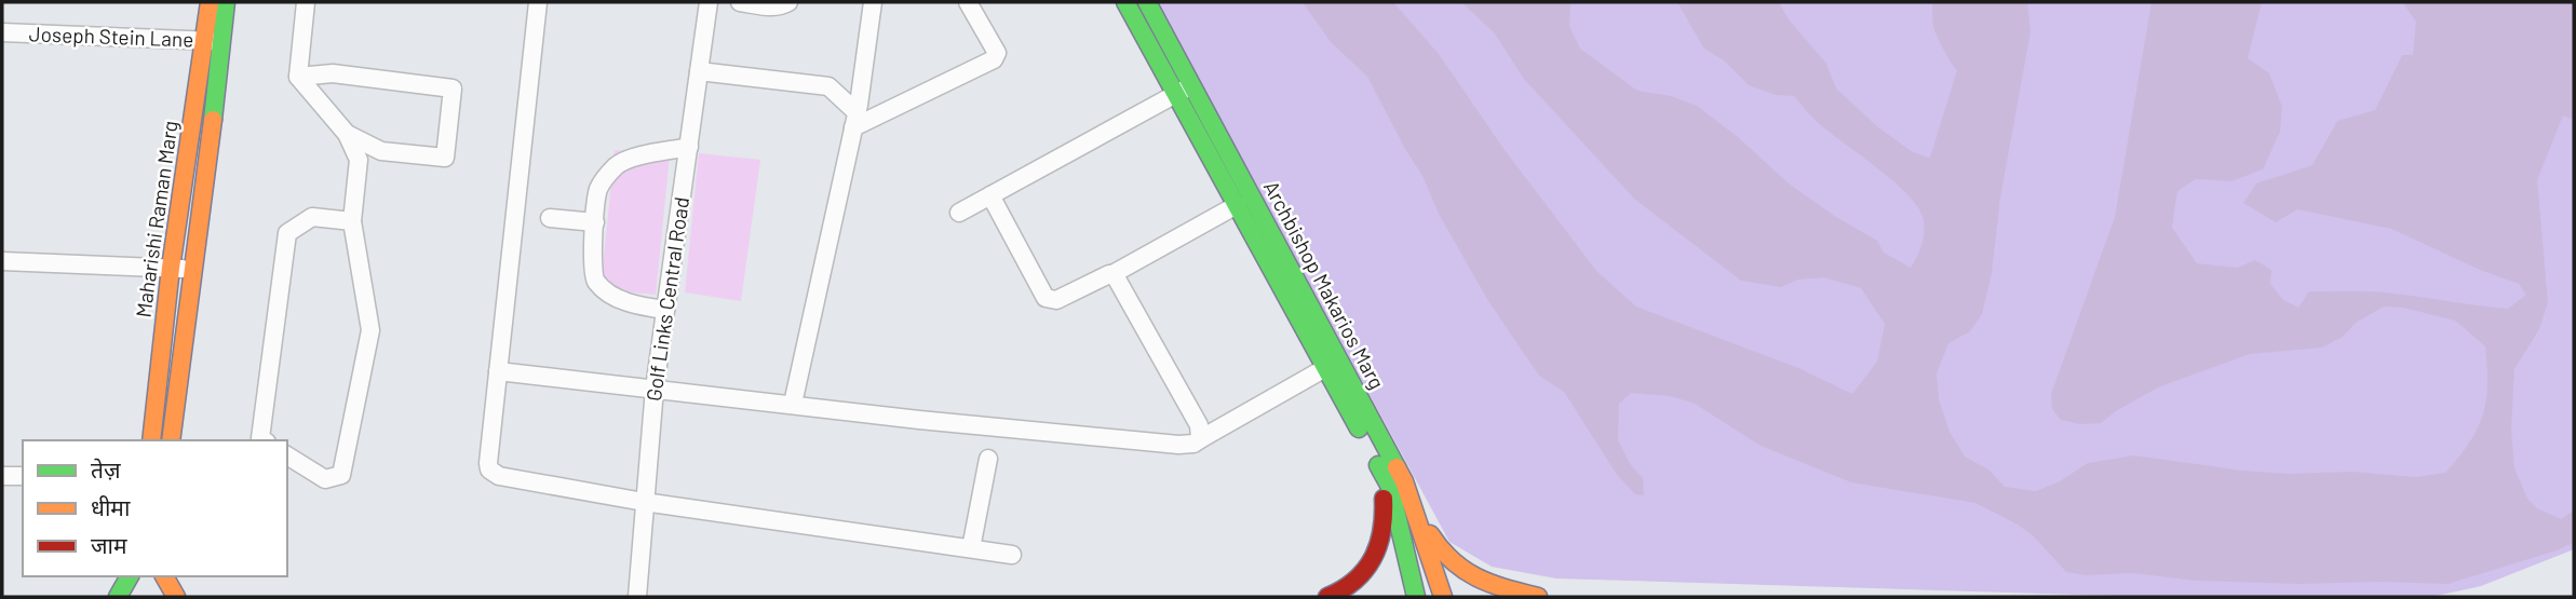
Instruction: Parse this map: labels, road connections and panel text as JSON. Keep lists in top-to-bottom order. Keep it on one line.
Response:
{"streets":{"main road":["Maharishi Raman Marg","Archbishop Makarios Marg"],"street":["Joseph Stein Lane","Golf Links Central Road"]},"crossings":[["Joseph Stein Lane","Maharishi Raman Marg"]],"legend":["तेज़","धीमा","जाम"]}
